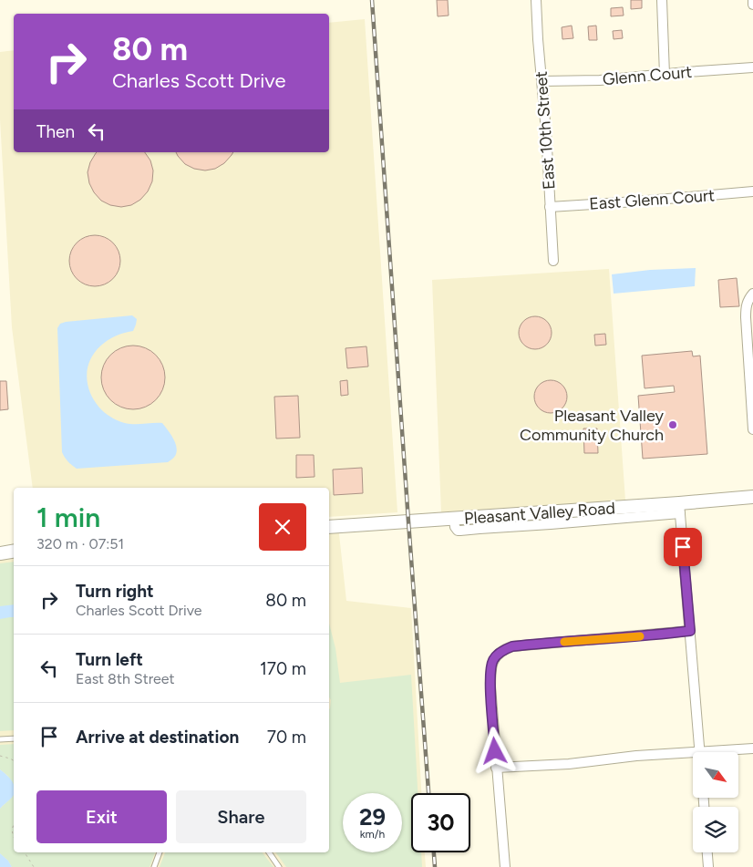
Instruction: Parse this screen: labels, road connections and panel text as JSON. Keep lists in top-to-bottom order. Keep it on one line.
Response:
{"streets":{"street":["Glenn Court","East 10th Street","East Glenn Court","Pleasant Valley Road"]},"crossings":[["Glenn Court","East 10th Street"],["East 10th Street","East Glenn Court"]],"places":["Pleasant Valley Community Church"],"north":"bottom right","page":{"turn":["80 m","Charles Scott Drive"],"then":"Then","heading":["1 min","320 m · 07:51"],"list":[{"name":"Turn right","note":"Charles Scott Drive","value":"80 m"},{"name":"Turn left","note":"East 8th Street","value":"170 m"},{"name":"Arrive at destination","value":"70 m"}],"buttons":["Exit","Share"],"speed":"29 km/h","limit":"30"}}
